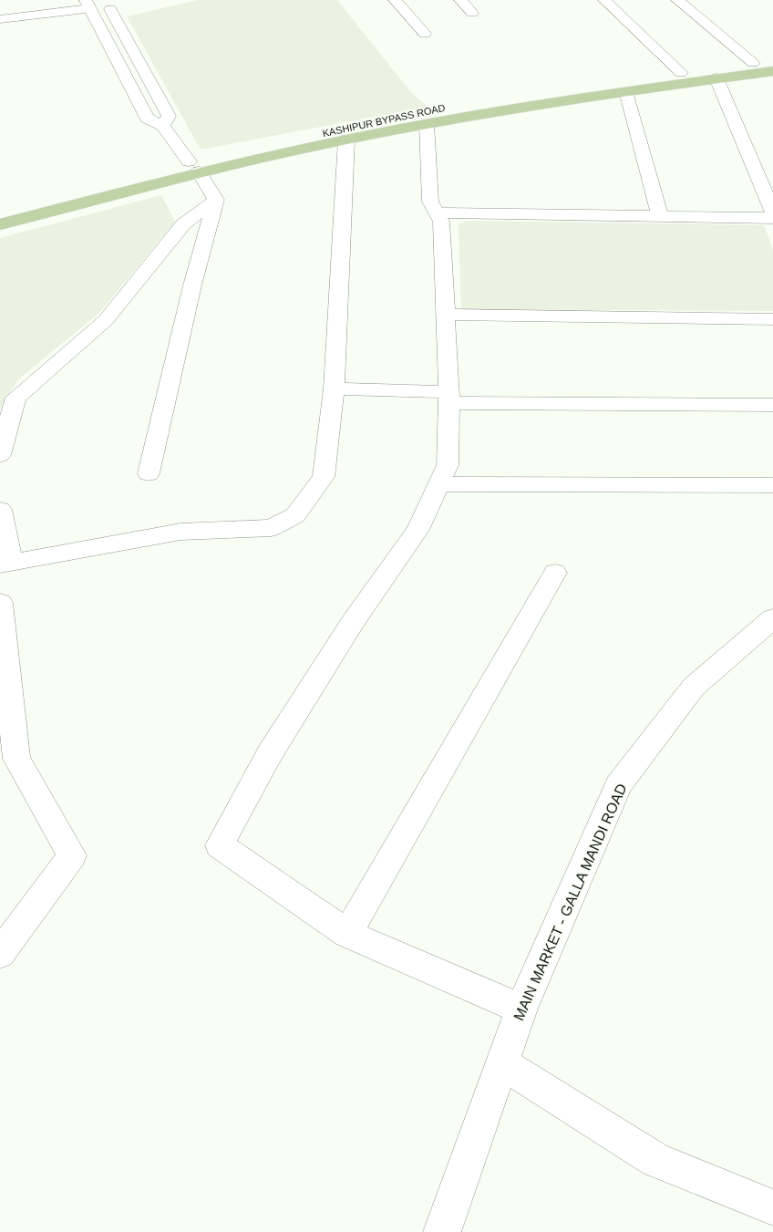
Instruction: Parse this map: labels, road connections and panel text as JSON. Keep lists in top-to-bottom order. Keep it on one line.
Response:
{"streets":{"main road":["KASHIPUR BYPASS ROAD"],"street":["MAIN MARKET - GALLA MANDI ROAD"]}}
